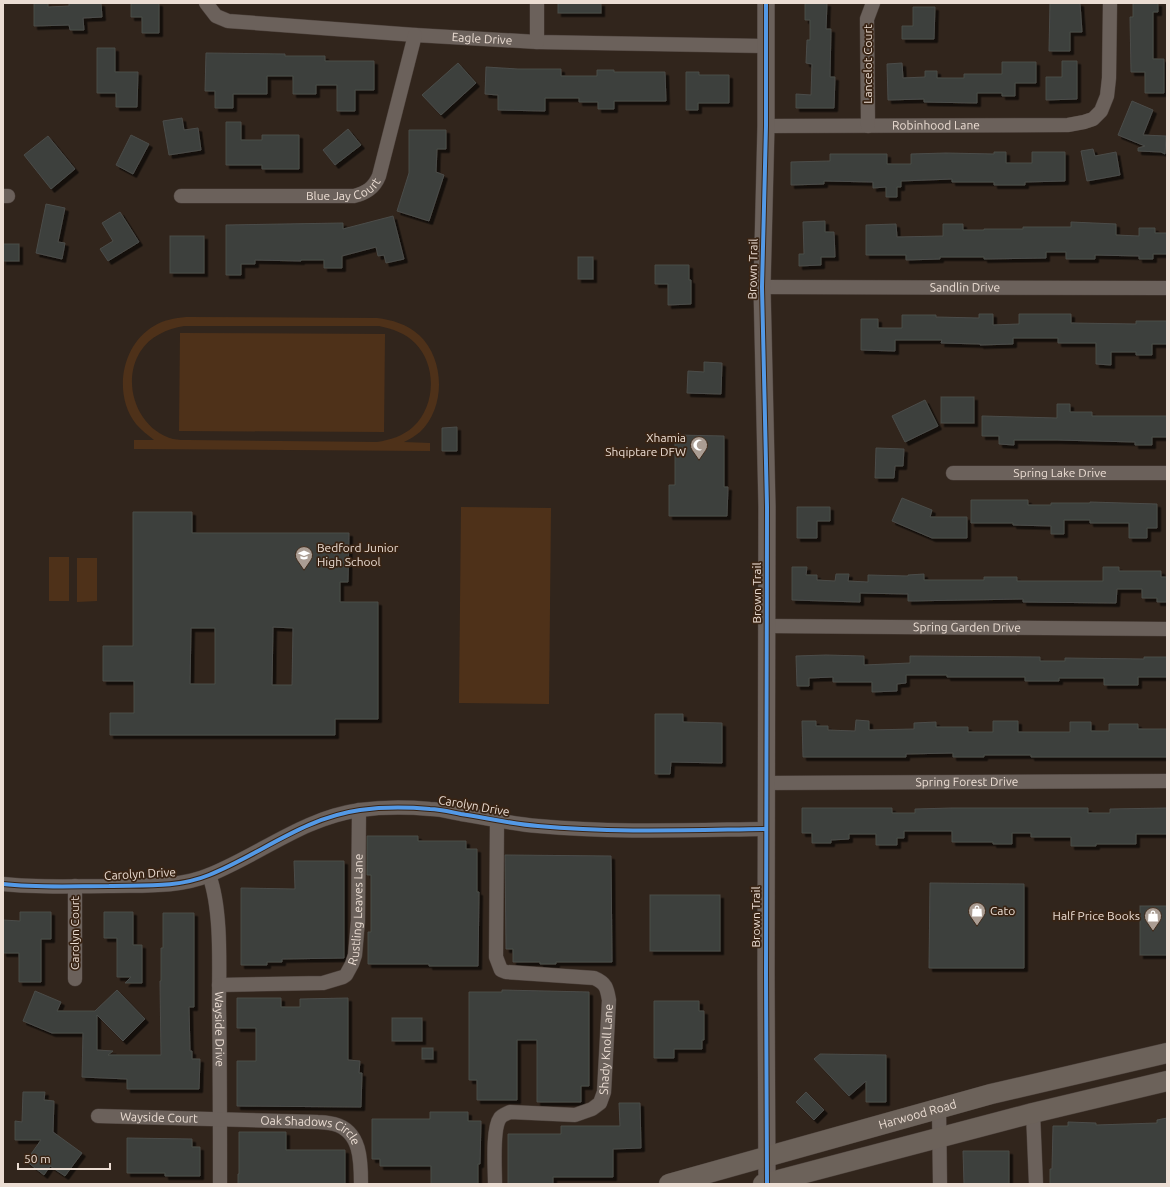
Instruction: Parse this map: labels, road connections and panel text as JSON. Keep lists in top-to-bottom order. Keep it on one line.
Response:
{"streets":{"main road":["Harwood Road"],"street":["Eagle Drive","Lancelot Court","Robinhood Lane","Blue Jay Court","Brown Trail","Sandlin Drive","Spring Lake Drive","Spring Garden Drive","Spring Forest Drive","Carolyn Drive","Rustling Leaves Lane","Carolyn Court","Wayside Drive","Shady Knoll Lane","Wayside Court","Oak Shadows Circle"]},"crossings":[["Eagle Drive","Blue Jay Court"],["Eagle Drive","Brown Trail"],["Lancelot Court","Robinhood Lane"],["Robinhood Lane","Brown Trail"],["Brown Trail","Sandlin Drive"],["Brown Trail","Spring Garden Drive"],["Brown Trail","Spring Forest Drive"],["Brown Trail","Carolyn Drive"],["Brown Trail","Harwood Road"],["Carolyn Drive","Rustling Leaves Lane"],["Carolyn Drive","Carolyn Court"],["Carolyn Drive","Wayside Drive"],["Carolyn Drive","Shady Knoll Lane"],["Rustling Leaves Lane","Wayside Drive"],["Wayside Drive","Wayside Court"],["Wayside Drive","Oak Shadows Circle"],["Wayside Court","Oak Shadows Circle"]],"places":{"mosque":["Xhamia Shqiptare DFW"],"school or university":["Bedford Junior High School"],"shop":["Cato","Half Price Books"]},"scale_bar":"50 m"}
